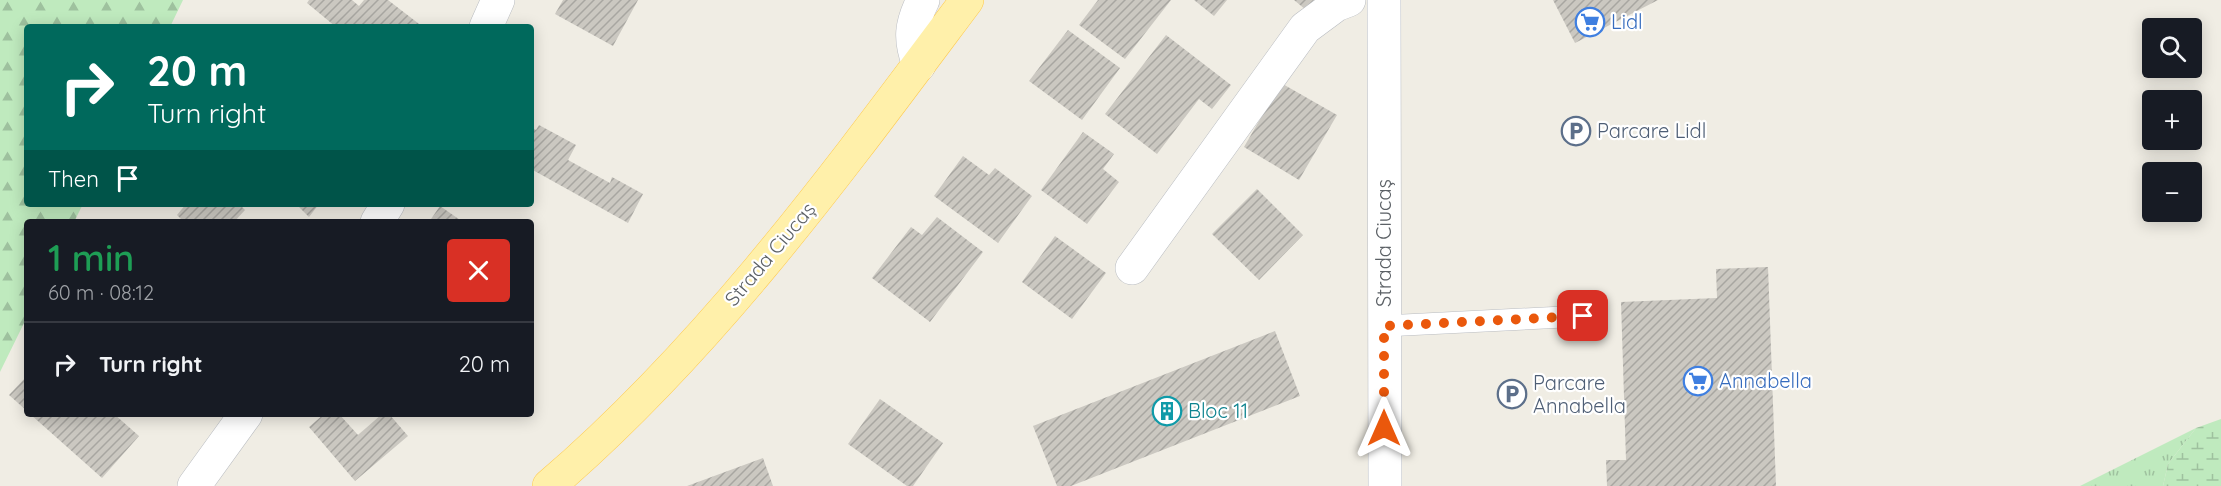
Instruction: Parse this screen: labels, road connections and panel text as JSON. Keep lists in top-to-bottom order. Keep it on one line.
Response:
{"streets":{"main road":["Strada Ciucaș"]},"places":{"supermarket":["Lidl","Annabella"],"parking":["Parcare Lidl","Parcare Annabella"],"building":["Bloc 11"]},"page":{"map_buttons":["+","−"],"turn":["20 m","Turn right"],"then":"Then","heading":["1 min","60 m · 08:12"],"list":[{"name":"Turn right","value":"20 m"}]}}
